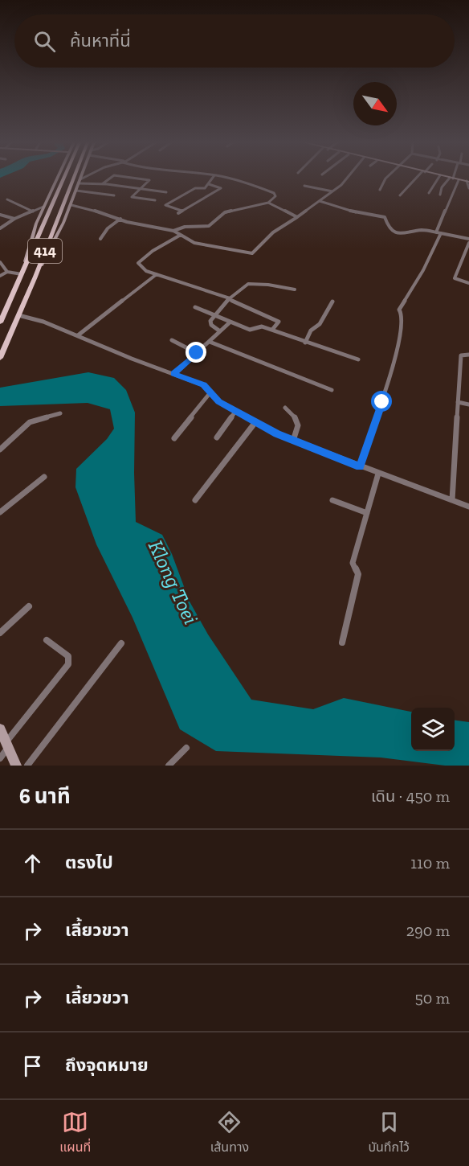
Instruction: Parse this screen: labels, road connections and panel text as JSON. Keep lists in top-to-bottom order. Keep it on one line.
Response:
{"streets":{"main road":["414"]},"water":["Klong Toei"],"north":"bottom right","page":{"search":"ค้นหาที่นี่","heading":["6 นาที","เดิน · 450 m"],"list":[["ตรงไป","110 m"],["เลี้ยวขวา","290 m"],["เลี้ยวขวา","50 m"],"ถึงจุดหมาย"],"nav":["แผนที่","เส้นทาง","บันทึกไว้"]}}
